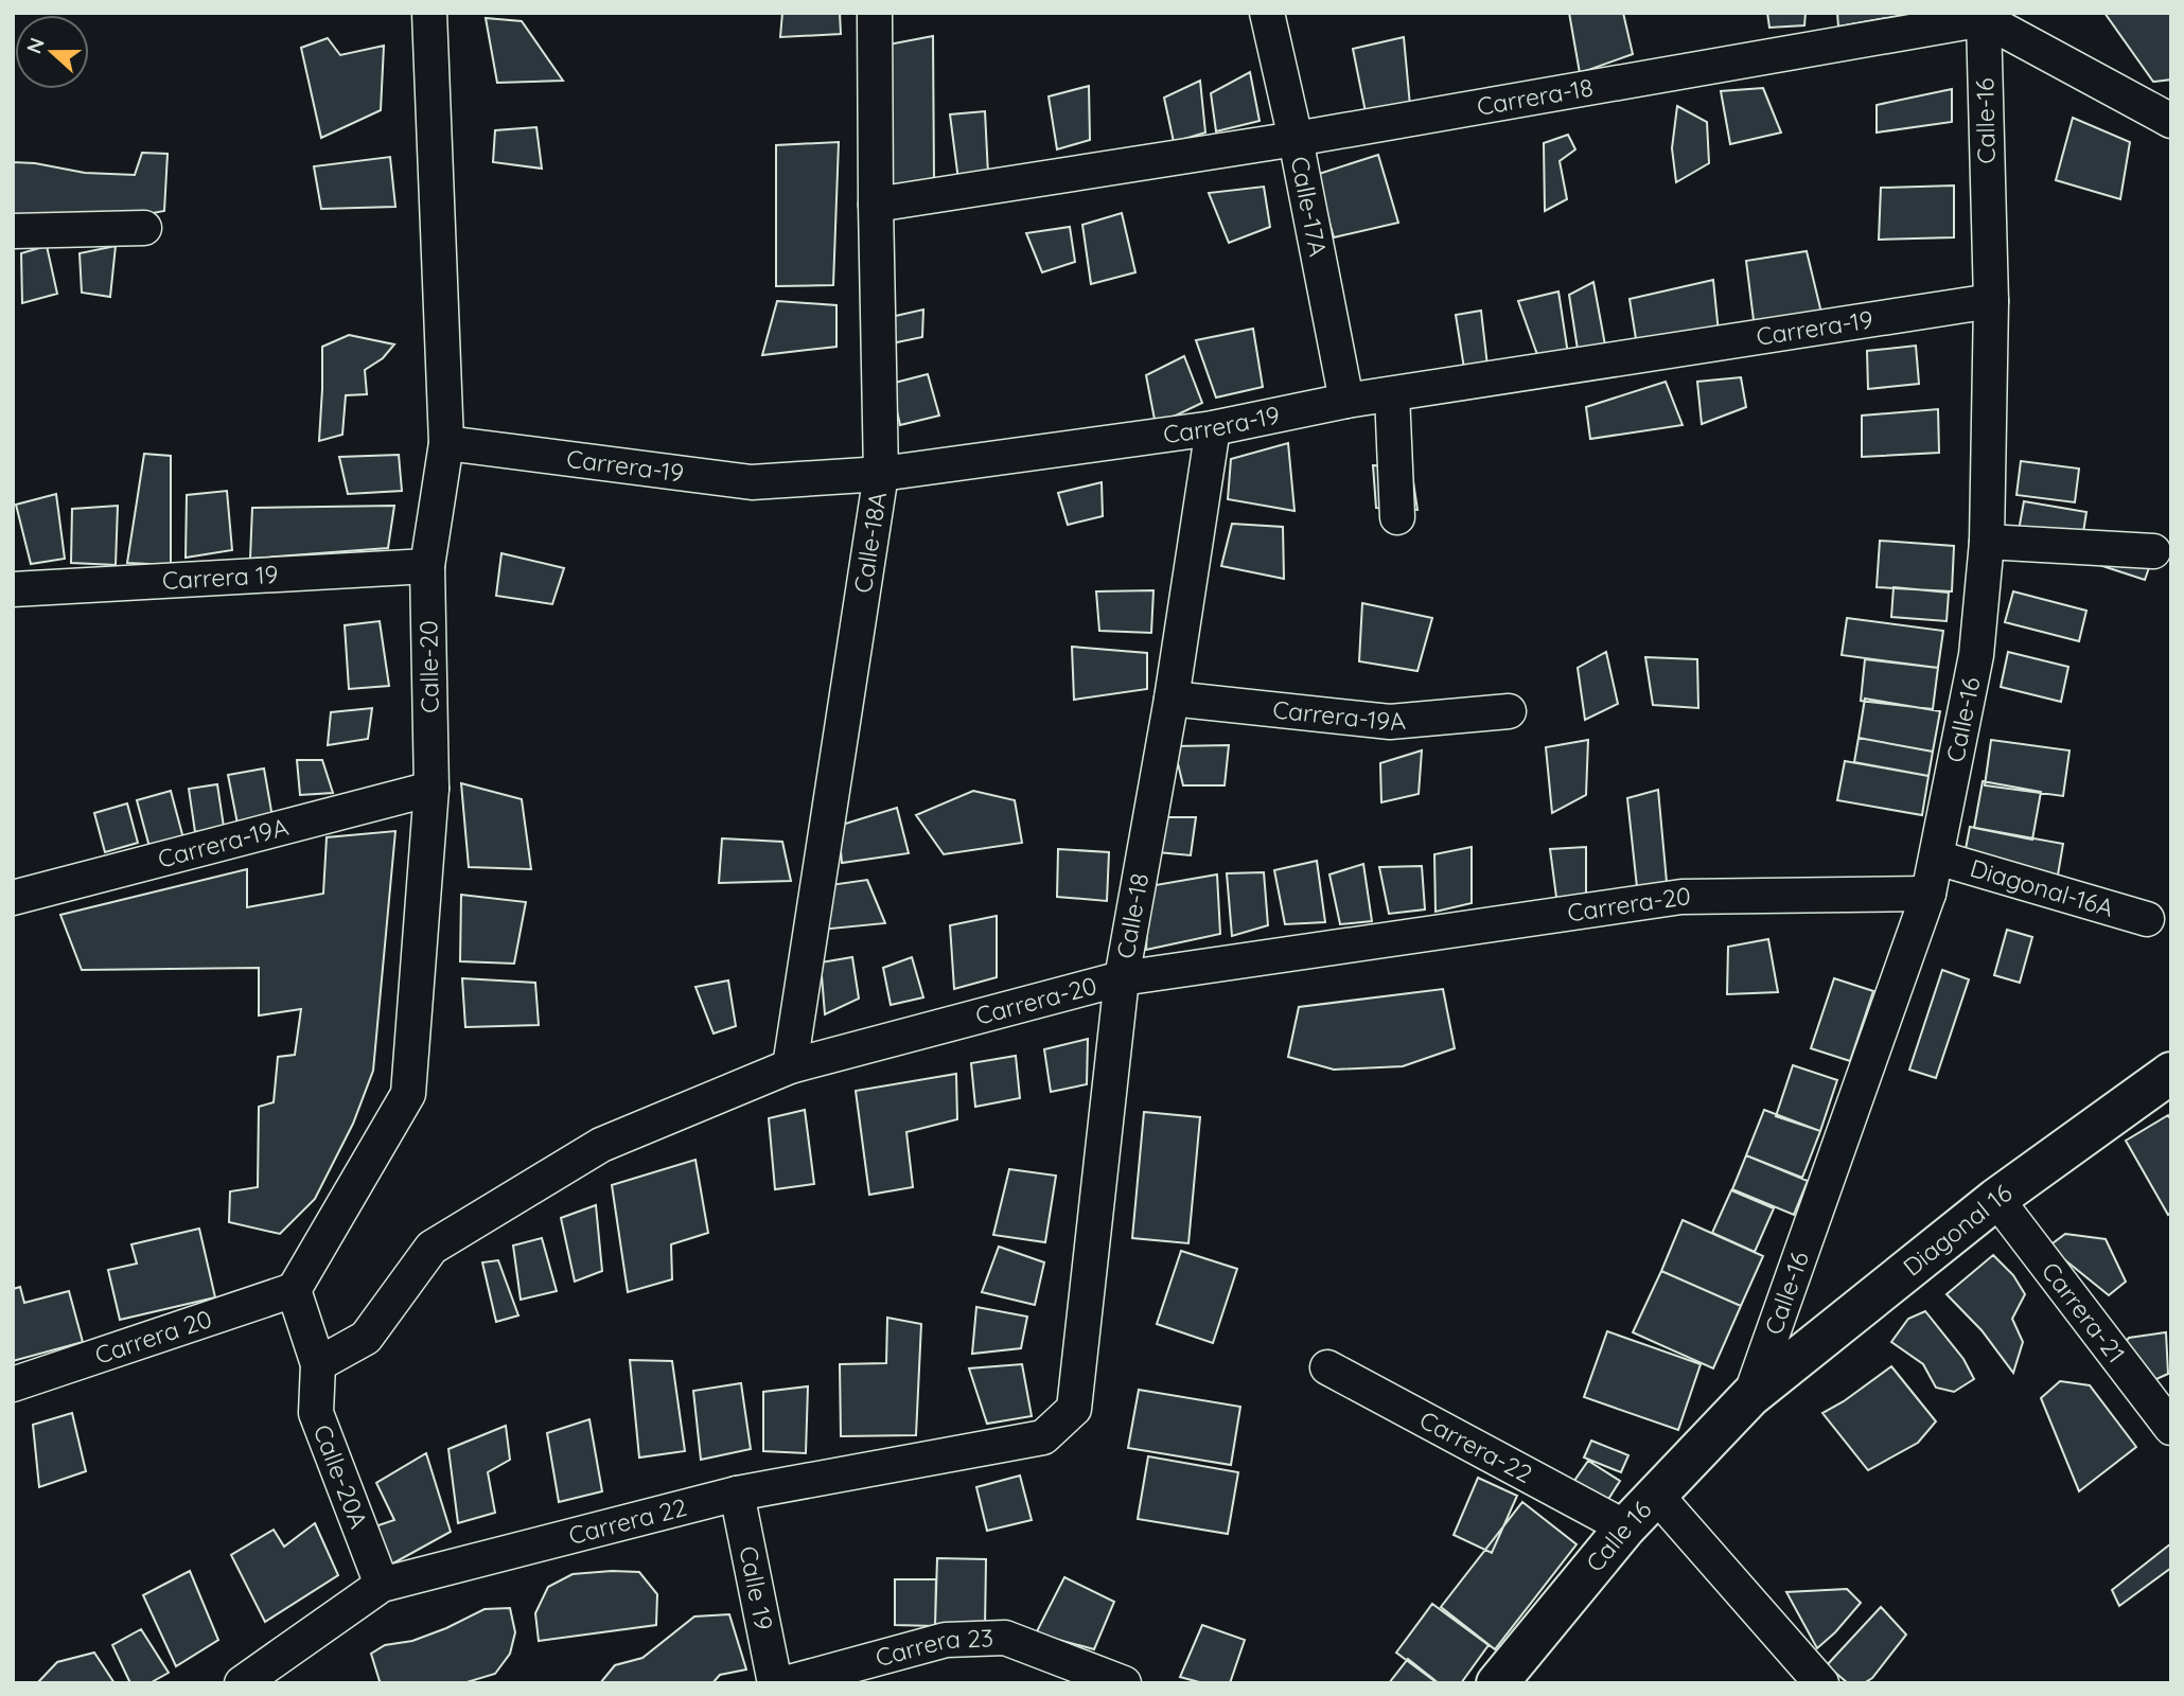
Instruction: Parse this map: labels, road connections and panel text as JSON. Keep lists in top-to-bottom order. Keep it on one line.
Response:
{"streets":{"street":["Carrera-18","Calle-16","Calle-17A","Carrera-19","Calle-18A","Carrera 19","Calle-20","Carrera-19A","Diagonal-16A","Carrera-20","Calle-18","Diagonal 16","Carrera-21","Carrera 20","Carrera-22","Calle-20A","Carrera 22","Calle 16","Calle 19","Carrera 23"]},"crossings":[["Carrera-18","Calle-16"],["Carrera-18","Calle-17A"],["Carrera-18","Calle-18A"],["Calle-16","Carrera-19"],["Calle-16","Diagonal-16A"],["Calle-16","Carrera-20"],["Calle-16","Diagonal 16"],["Calle-16","Calle 16"],["Calle-17A","Carrera-19"],["Carrera-19","Calle-18A"],["Carrera-19","Calle-20"],["Carrera-19","Calle-18"],["Calle-18A","Carrera-20"],["Carrera 19","Calle-20"],["Calle-20","Carrera-19A"],["Calle-20","Carrera 20"],["Carrera-19A","Calle-18"],["Carrera-20","Calle-18"],["Carrera-20","Calle-20A"],["Calle-18","Carrera 22"],["Diagonal 16","Carrera-21"],["Diagonal 16","Calle 16"],["Carrera-22","Calle 16"],["Calle-20A","Carrera 22"],["Carrera 22","Calle 19"]],"north":"left"}
